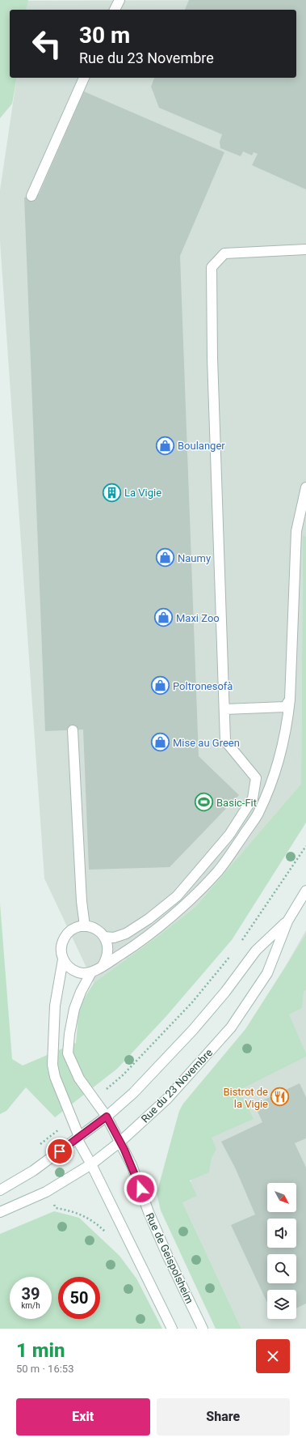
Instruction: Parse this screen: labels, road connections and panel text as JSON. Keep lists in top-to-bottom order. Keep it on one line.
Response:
{"streets":{"main road":["Rue du 23 Novembre","Rue de Geispolsheim"]},"crossings":[["Rue du 23 Novembre","Rue de Geispolsheim"]],"places":{"shop":["Boulanger","Naumy","Maxi Zoo","Poltronesofà","Mise au Green"],"building":["La Vigie"],"sports":["Basic-Fit"],"restaurant":["Bistrot de la Vigie"]},"north":"bottom right","page":{"turn":["30 m","Rue du 23 Novembre"],"speed":"39 km/h","limit":"50","heading":["1 min","50 m · 16:53"],"buttons":["Exit","Share"]}}
